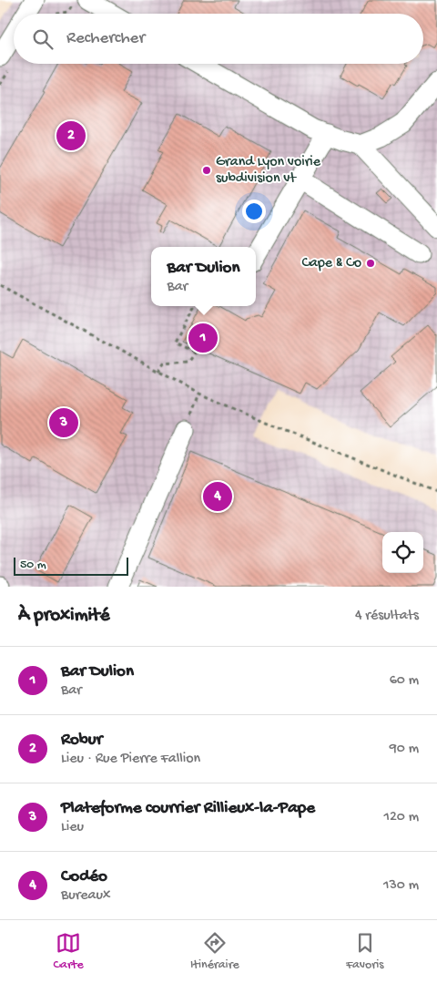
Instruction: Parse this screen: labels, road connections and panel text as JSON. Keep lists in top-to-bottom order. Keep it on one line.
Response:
{"places":["Grand Lyon voirie subdivision vt","Cape & Co"],"scale_bar":"50 m","page":{"search":"Rechercher","pins":["2","1","3","4"],"popup":["Bar Dulion","Bar"],"scale":"50 m","heading":["À proximité","4 résultats"],"list":[{"mark":"1","name":"Bar Dulion","note":"Bar","value":"60 m"},{"mark":"2","name":"Robur","note":"Lieu · Rue Pierre Fallion","value":"90 m"},{"mark":"3","name":"Plateforme courrier Rillieux-la-Pape","note":"Lieu","value":"120 m"},{"mark":"4","name":"Codéo","note":"Bureaux","value":"130 m"}],"nav":["Carte","Itinéraire","Favoris"]}}
